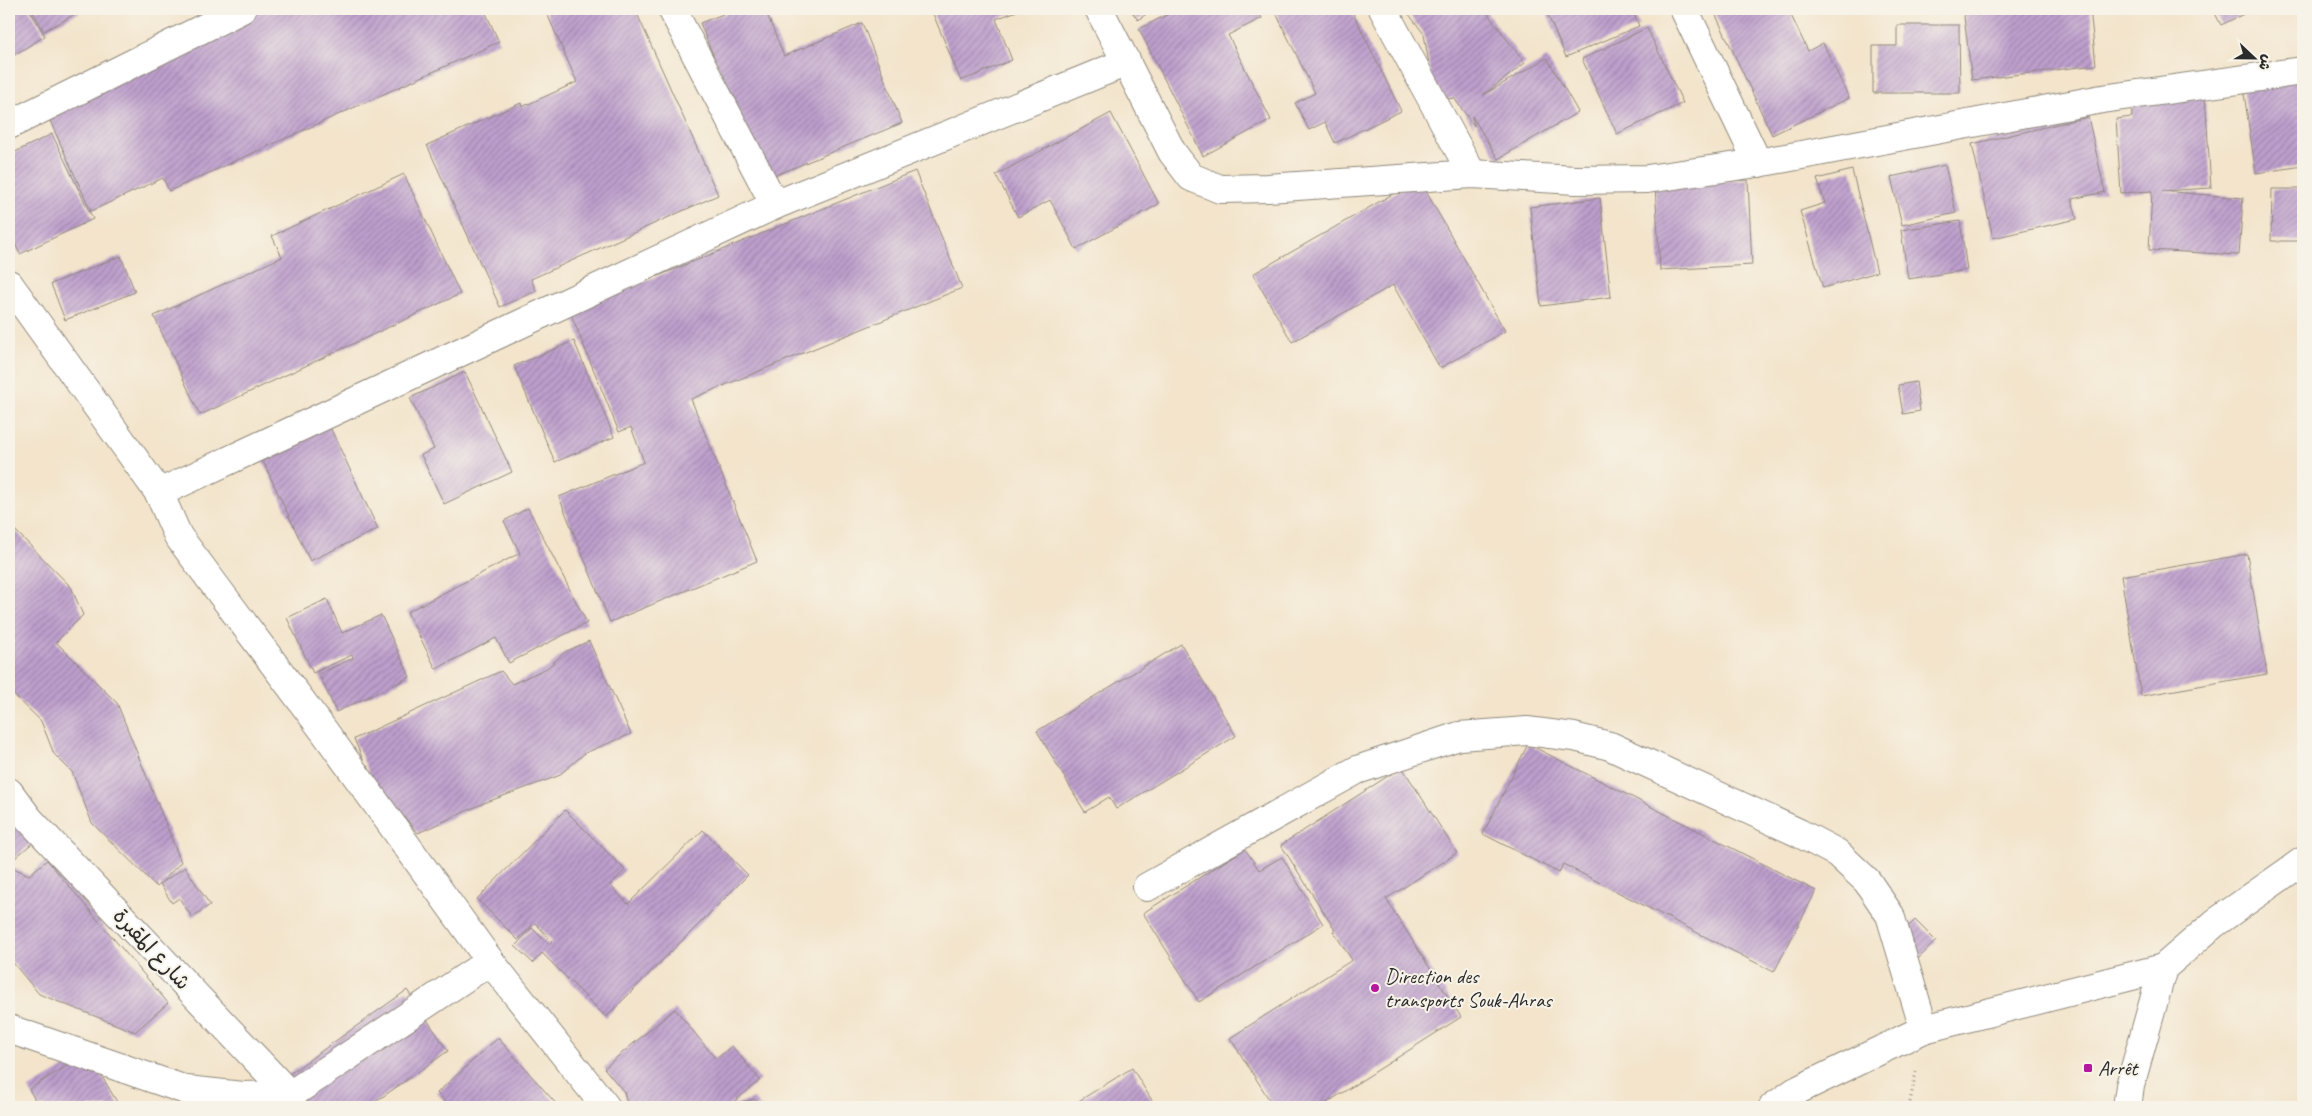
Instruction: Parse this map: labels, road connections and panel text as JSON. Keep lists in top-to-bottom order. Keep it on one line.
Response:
{"streets":{"street":["شارع المقبرة"]},"places":{"other":["Direction des transports Souk-Ahras"],"transit":["Arrêt"]},"north":"right"}
